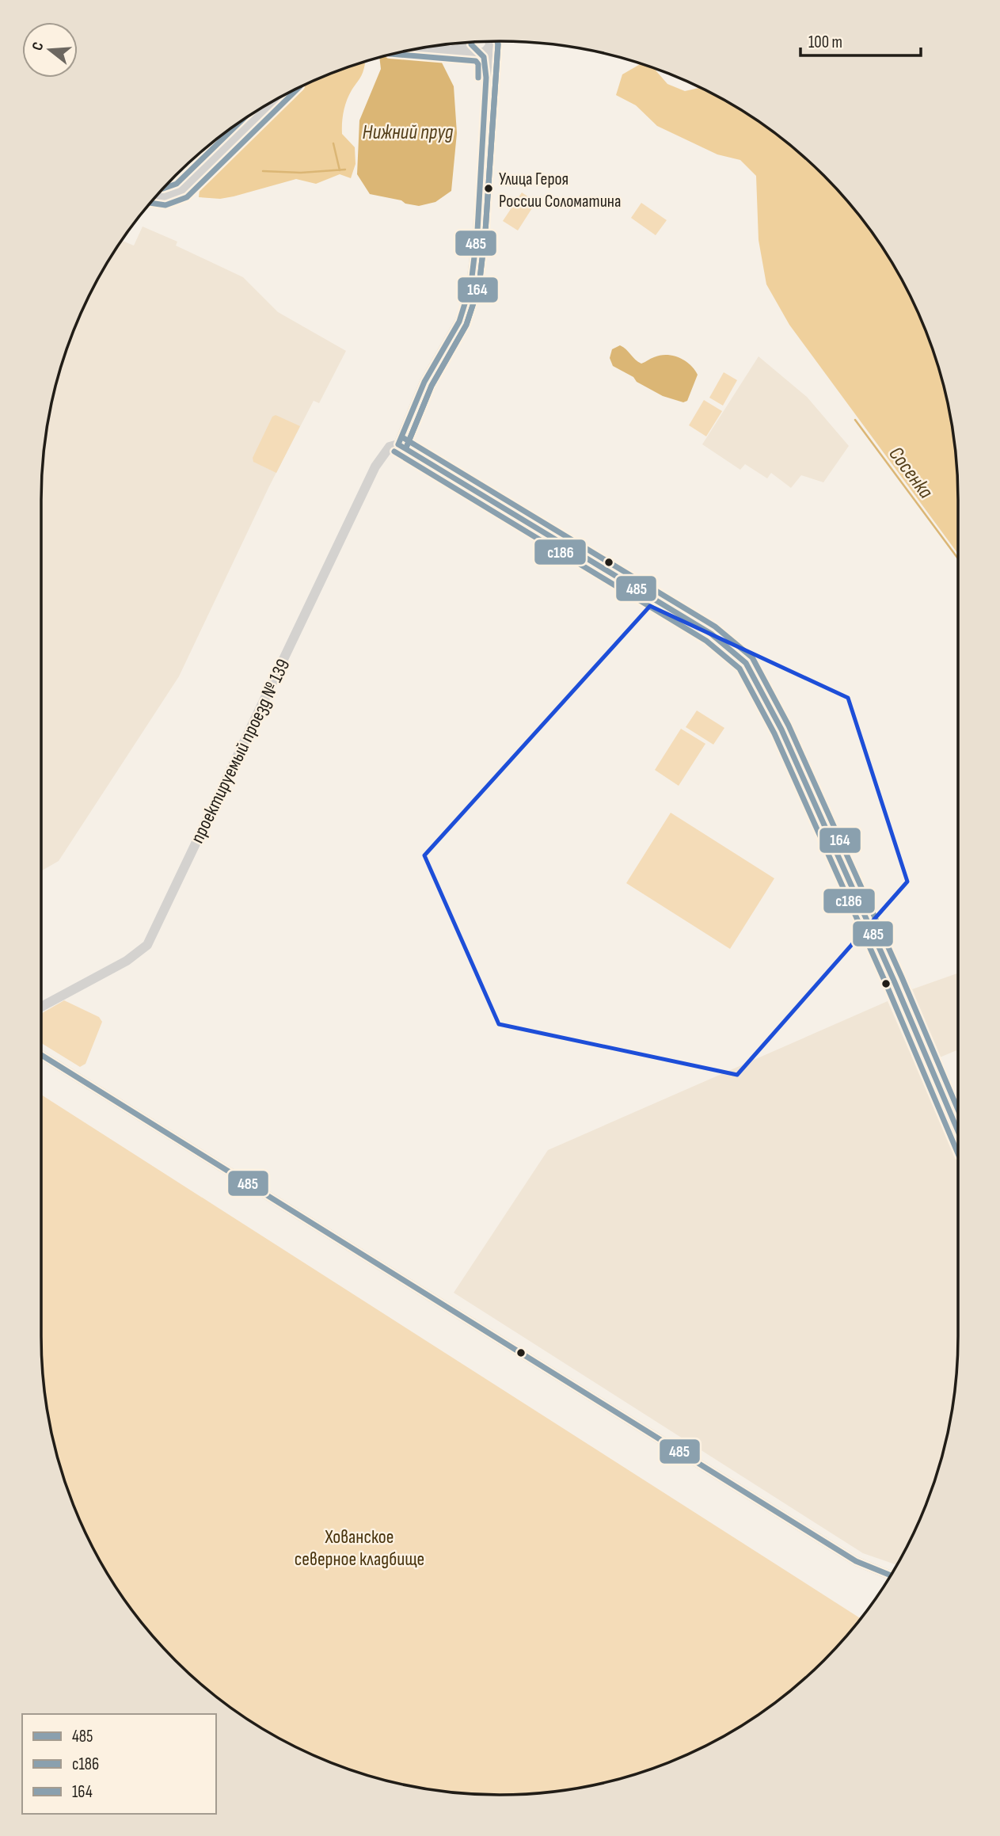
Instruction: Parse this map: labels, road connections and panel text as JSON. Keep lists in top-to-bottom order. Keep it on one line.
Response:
{"streets":{"street":["проектируемый проезд № 139"]},"water":["Нижний пруд","Сосенка"],"parks":["Хованское северное кладбище"],"places":["Улица Героя России Соломатина"],"lines":["transit line с186","transit line 164","transit line 485"],"legend":["485","с186","164"],"scale_bar":"100 m","north":"left"}
